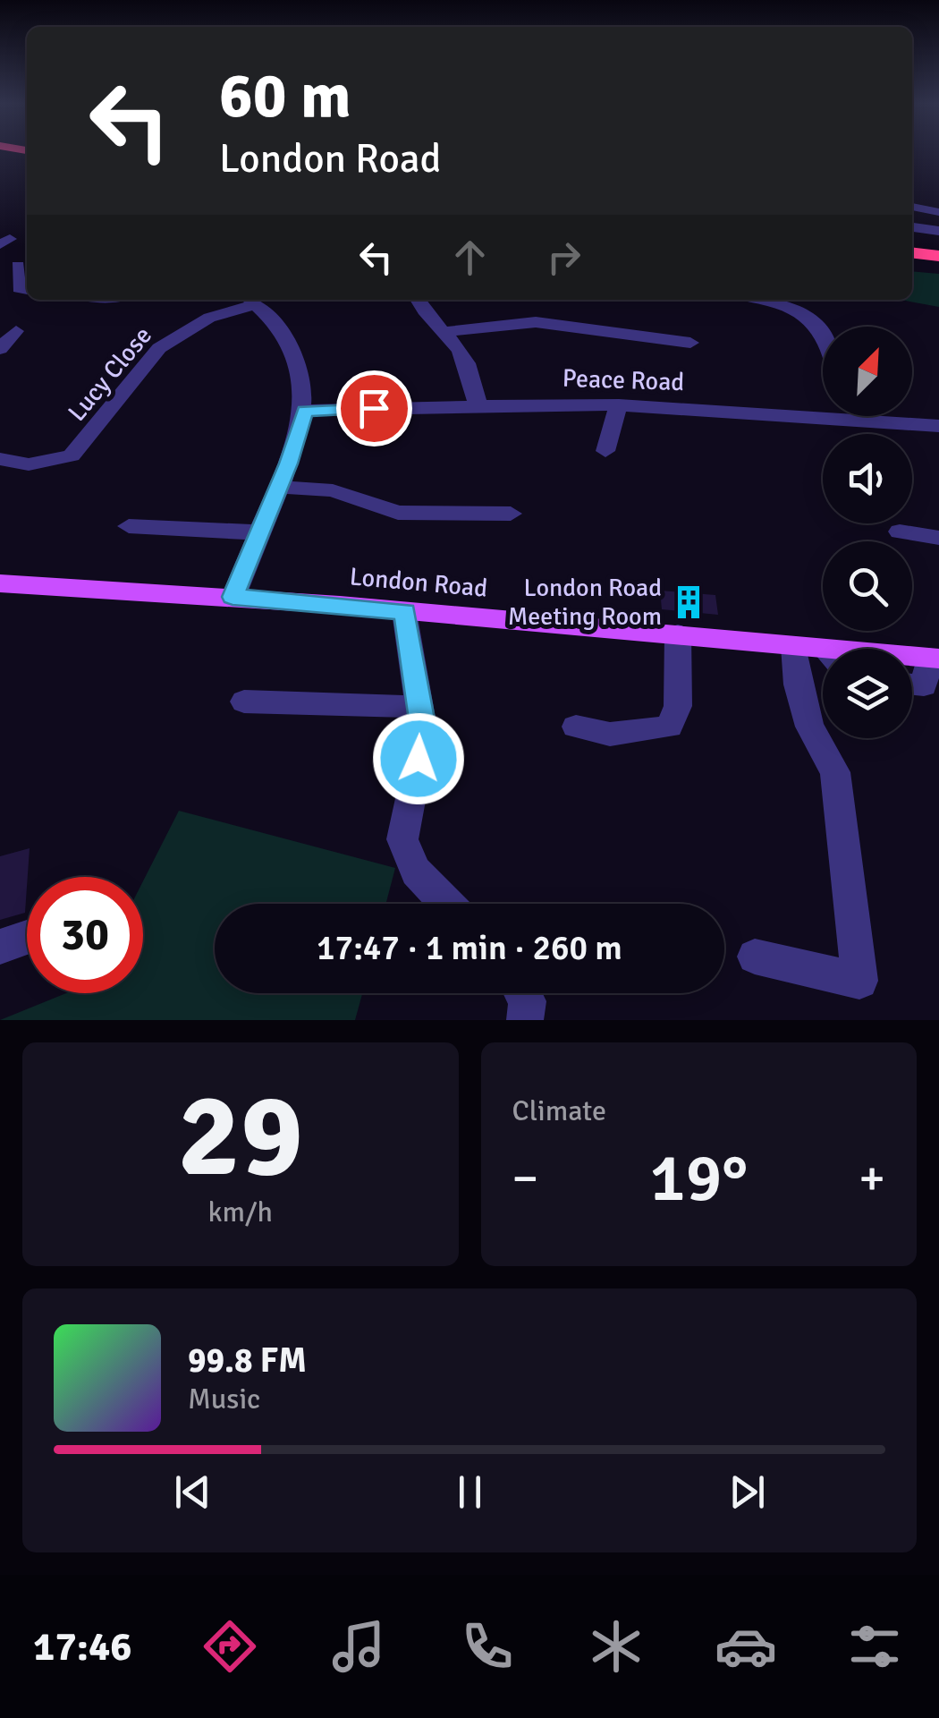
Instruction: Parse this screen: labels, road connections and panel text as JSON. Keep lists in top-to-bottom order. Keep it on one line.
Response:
{"streets":{"main road":["London Road"],"street":["Lucy Close","Peace Road"]},"places":{"building":["London Road Meeting Room"]},"north":"top right","page":{"turn":["60 m","London Road"],"limit":"30","trip":"17:47 · 1 min · 260 m","tile":[["29","km/h"],"Climate"],"heat":["−","19°","+"],"song":["99.8 FM","Music"],"tabs":"17:46"}}
